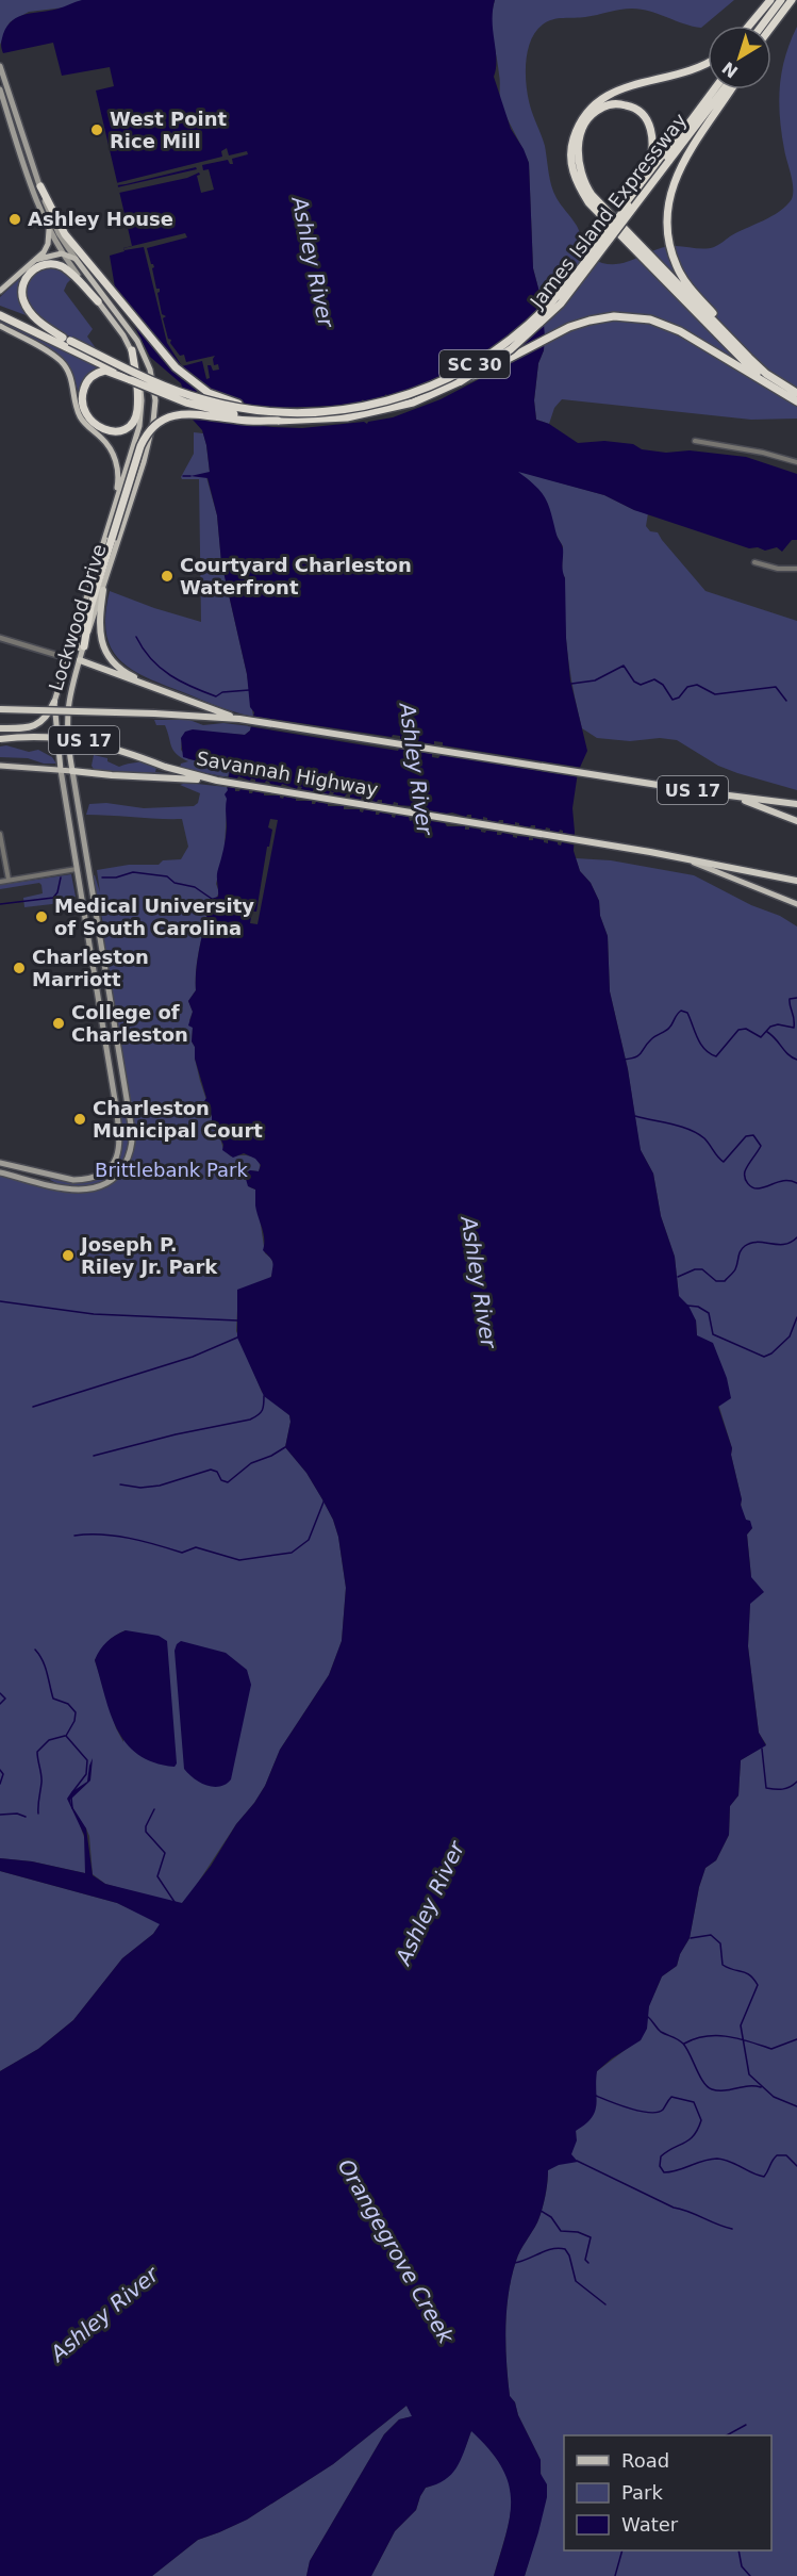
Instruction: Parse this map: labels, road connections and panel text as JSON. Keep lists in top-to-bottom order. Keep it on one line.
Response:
{"streets":{"highway":["James Island Expressway","SC 30","US 17","Savannah Highway"],"main road":["Lockwood Drive"]},"crossings":[["James Island Expressway","SC 30"],["SC 30","Lockwood Drive"]],"water":["Ashley River","Orangegrove Creek"],"parks":["Brittlebank Park"],"places":["West Point Rice Mill","Ashley House","Courtyard Charleston Waterfront","Medical University of South Carolina","Charleston Marriott","College of Charleston","Charleston Municipal Court","Joseph P. Riley Jr. Park"],"legend":["Road","Park","Water"],"north":"bottom left"}
